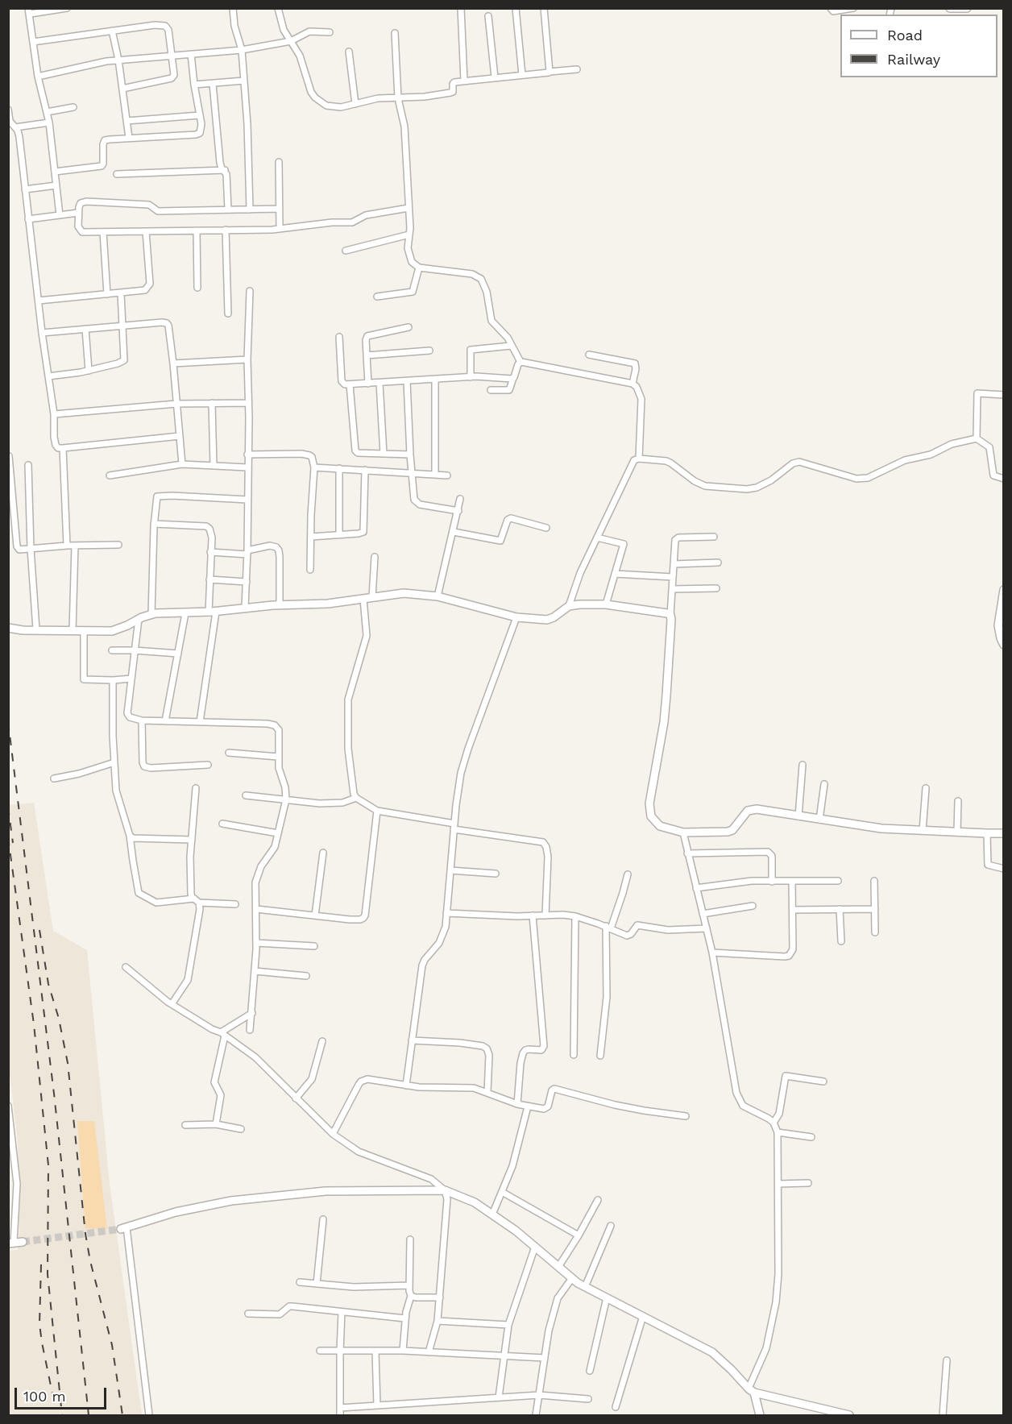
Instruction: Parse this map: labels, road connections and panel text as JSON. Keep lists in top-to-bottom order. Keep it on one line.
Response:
{"legend":["Road","Railway"],"scale_bar":"100 m"}
